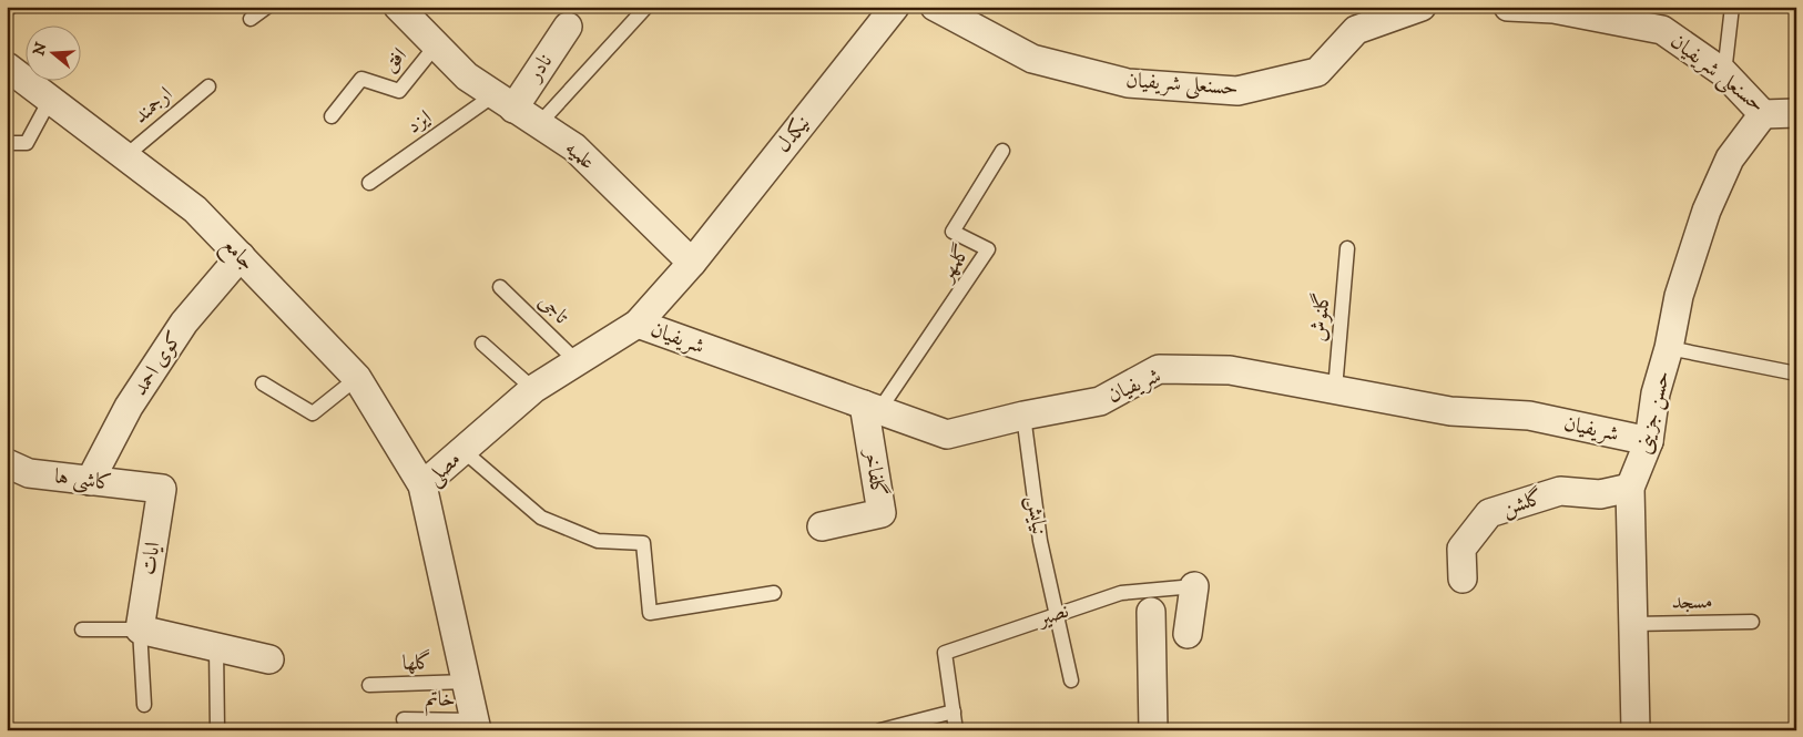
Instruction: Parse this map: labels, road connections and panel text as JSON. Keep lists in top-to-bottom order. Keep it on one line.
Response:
{"streets":{"street":["نادر","حسنعلی شریفیان","نیکدل","علمیه","جامع","شریفیان","کوی احمد","حسن جزینی","مصلی","گلفاخر","کاشی ها","گلشن","ایات","نصیر"],"lane":["افق","ارجمند","ایزد","گلمهر","تاجی","گلنوش","نیایش","مسجد","گلها","خاتم"]},"crossings":[["افق","علمیه"],["نادر","ایزد"],["نادر","علمیه"],["حسنعلی شریفیان","حسن جزینی"],["ارجمند","جامع"],["ایزد","علمیه"],["نیکدل","علمیه"],["جامع","کوی احمد"],["جامع","مصلی"],["گلمهر","شریفیان"],["گلمهر","گلفاخر"],["تاجی","مصلی"],["گلنوش","شریفیان"],["شریفیان","حسن جزینی"],["شریفیان","مصلی"],["شریفیان","گلفاخر"],["شریفیان","نیایش"],["کوی احمد","کاشی ها"],["حسن جزینی","گلشن"],["حسن جزینی","مسجد"],["مصلی","گلها"],["مصلی","خاتم"],["کاشی ها","ایات"],["نیایش","نصیر"]],"north":"left"}
